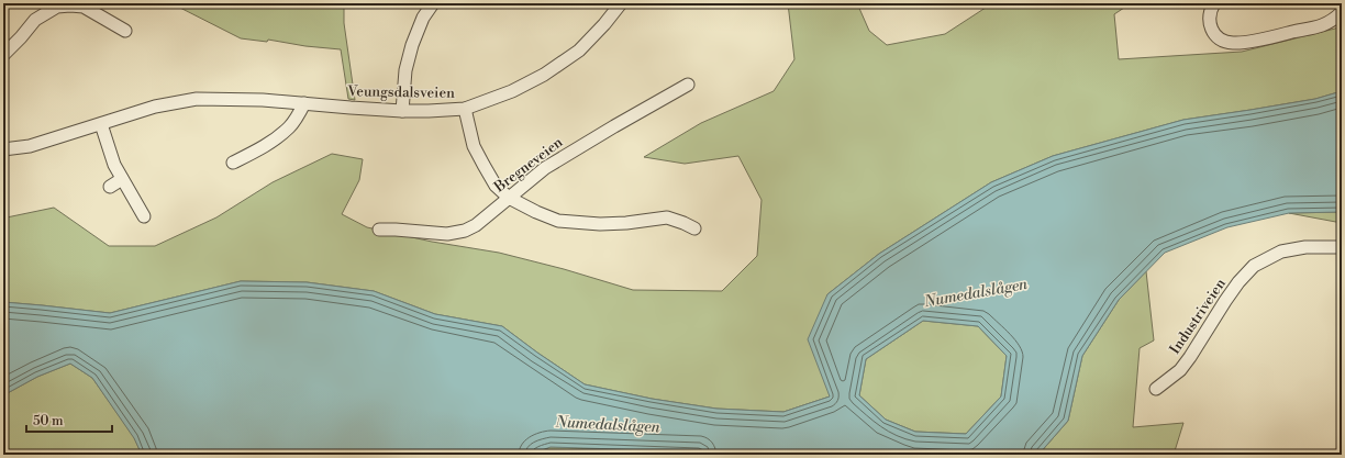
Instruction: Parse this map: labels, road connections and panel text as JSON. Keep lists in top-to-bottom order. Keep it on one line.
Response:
{"streets":{"street":["Veungsdalsveien","Bregneveien","Industriveien"]},"water":["Numedalslågen"],"scale_bar":"50 m"}
